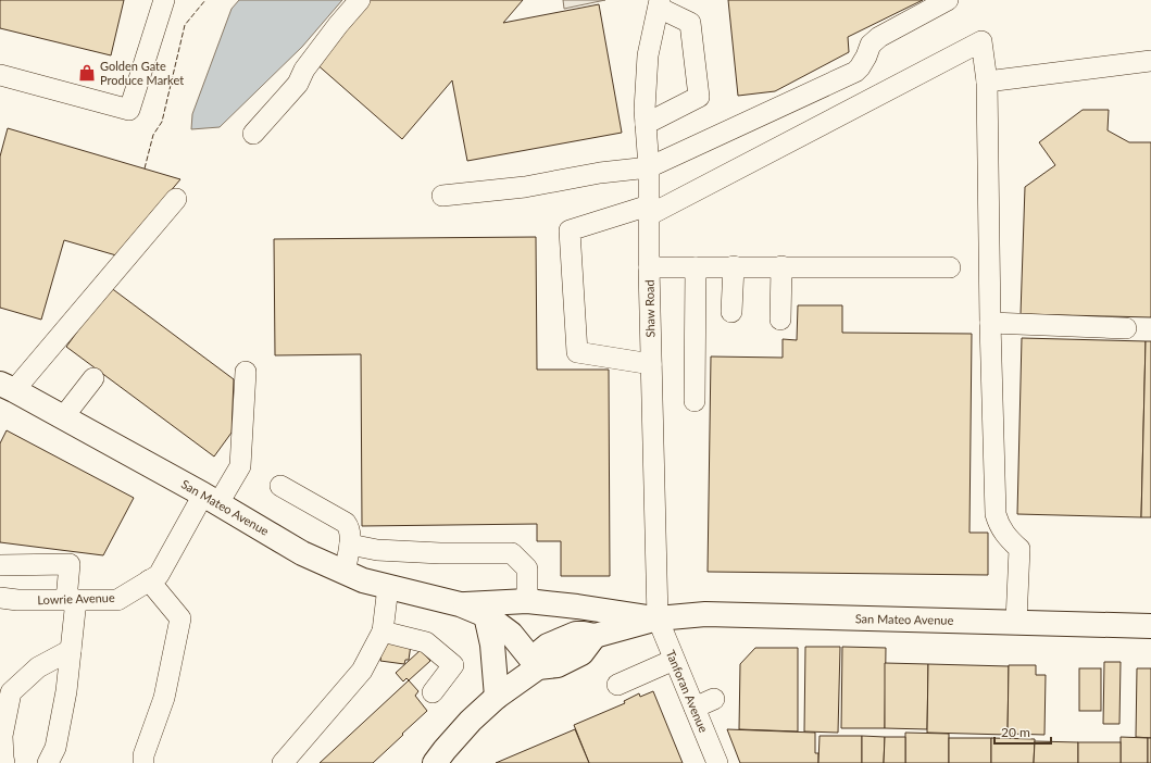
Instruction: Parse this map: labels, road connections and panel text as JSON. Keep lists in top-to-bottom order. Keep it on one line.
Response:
{"streets":{"main road":["San Mateo Avenue"],"street":["Shaw Road","Lowrie Avenue","Tanforan Avenue"]},"crossings":[["Shaw Road","San Mateo Avenue"],["Shaw Road","Tanforan Avenue"],["San Mateo Avenue","Lowrie Avenue"],["San Mateo Avenue","Tanforan Avenue"]],"places":{"shop":["Golden Gate Produce Market"]},"scale_bar":"20 m"}
